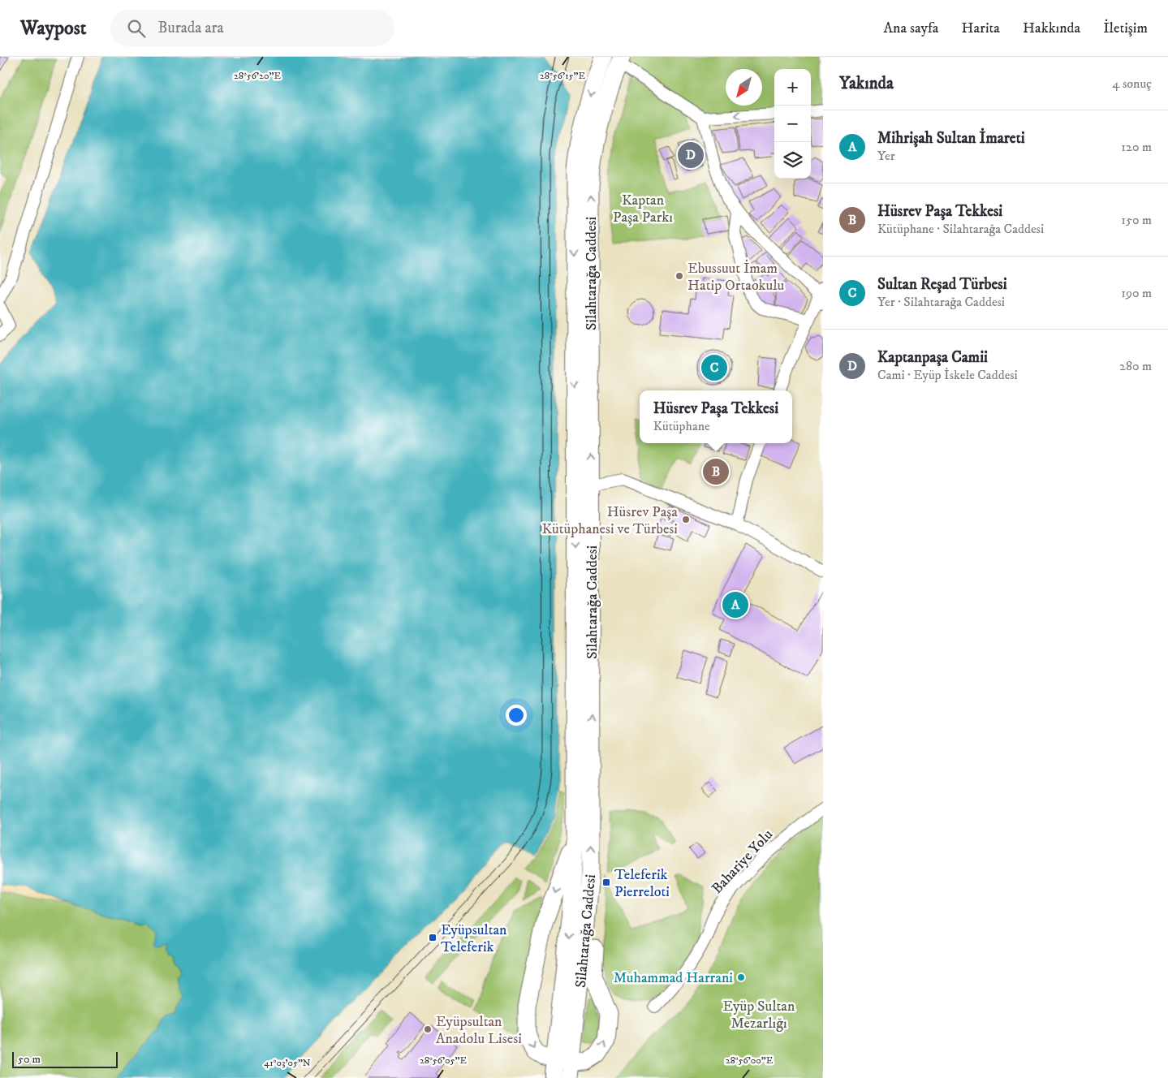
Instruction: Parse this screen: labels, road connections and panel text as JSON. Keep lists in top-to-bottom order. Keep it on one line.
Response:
{"streets":{"main road":["Silahtarağa Caddesi"],"street":["Bahariye Yolu"]},"parks":["Kaptan Paşa Parkı","Eyüp Sultan Mezarlığı"],"places":{"other":["Ebussuut İmam Hatip Ortaokulu","Hüsrev Paşa Kütüphanesi ve Türbesi","Muhammad Harrani","Eyüpsultan Anadolu Lisesi"],"transit":["Teleferik Pierreloti","Eyüpsultan Teleferik"]},"scale_bar":"50 m","north":"bottom left","page":{"header":"Waypost","search":"Burada ara","nav":["Ana sayfa","Harita","Hakkında","İletişim"],"heading":["Yakında","4 sonuç"],"map_buttons":["+","−"],"list":[{"mark":"A","name":"Mihrişah Sultan İmareti","note":"Yer","value":"120 m"},{"mark":"B","name":"Hüsrev Paşa Tekkesi","note":"Kütüphane · Silahtarağa Caddesi","value":"150 m"},{"mark":"C","name":"Sultan Reşad Türbesi","note":"Yer · Silahtarağa Caddesi","value":"190 m"},{"mark":"D","name":"Kaptanpaşa Camii","note":"Cami · Eyüp İskele Caddesi","value":"280 m"}],"pins":["D","C","B","A"],"popup":["Hüsrev Paşa Tekkesi","Kütüphane"],"scale":"50 m"},"coordinates":["28°56'20\"E","28°56'15\"E","28°56'05\"E","28°56'00\"E","41°03'05\"N"]}
